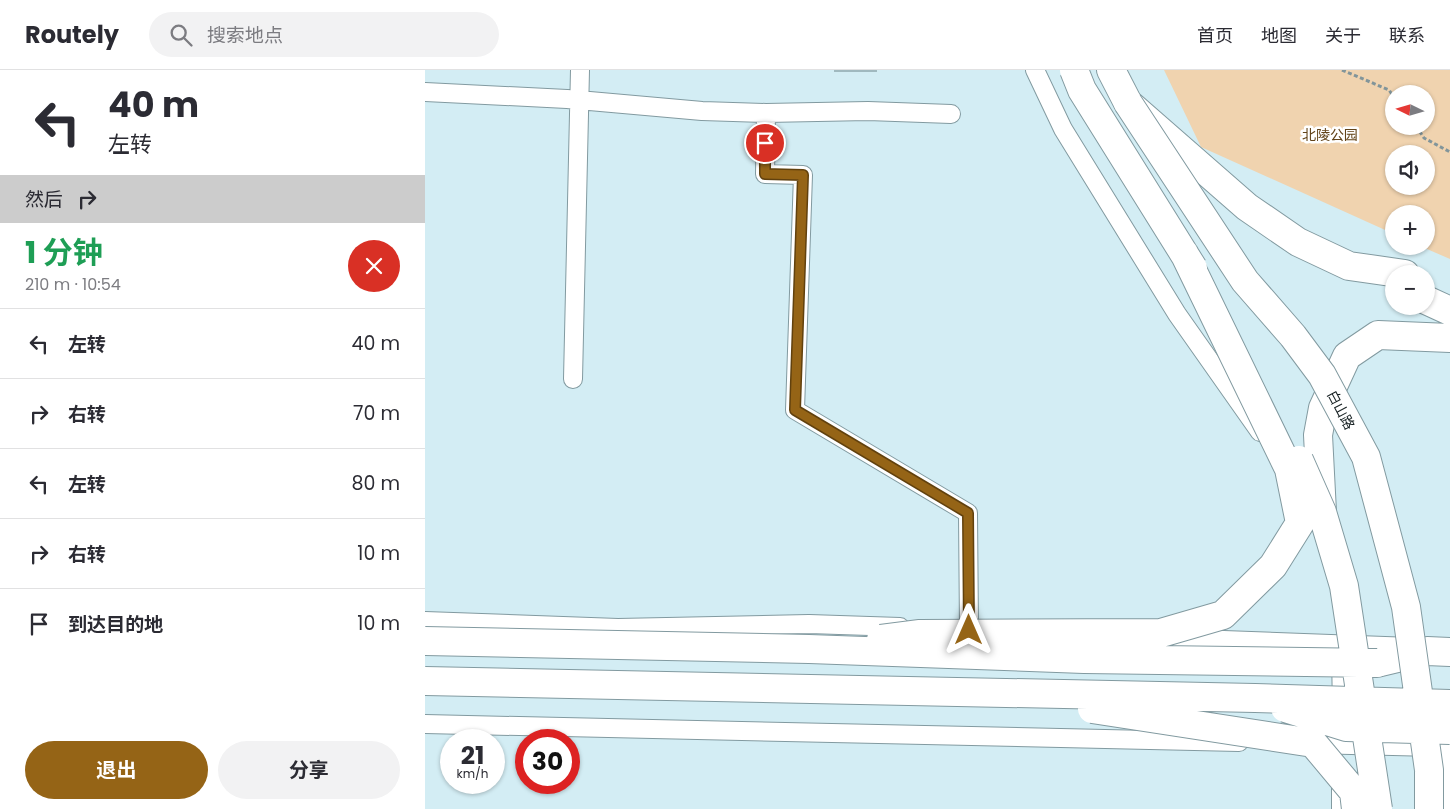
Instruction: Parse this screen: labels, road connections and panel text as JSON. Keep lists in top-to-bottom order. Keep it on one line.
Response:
{"streets":{"highway":["白山路"]},"parks":["北陵公园"],"north":"left","page":{"header":"Routely","search":"搜索地点","nav":["首页","地图","关于","联系"],"turn":["40 m","左转"],"map_buttons":["+","−"],"then":"然后","heading":["1 分钟","210 m · 10:54"],"list":[{"name":"左转","value":"40 m"},{"name":"右转","value":"70 m"},{"name":"左转","value":"80 m"},{"name":"右转","value":"10 m"},{"name":"到达目的地","value":"10 m"}],"speed":"21 km/h","limit":"30","buttons":["退出","分享"]}}
